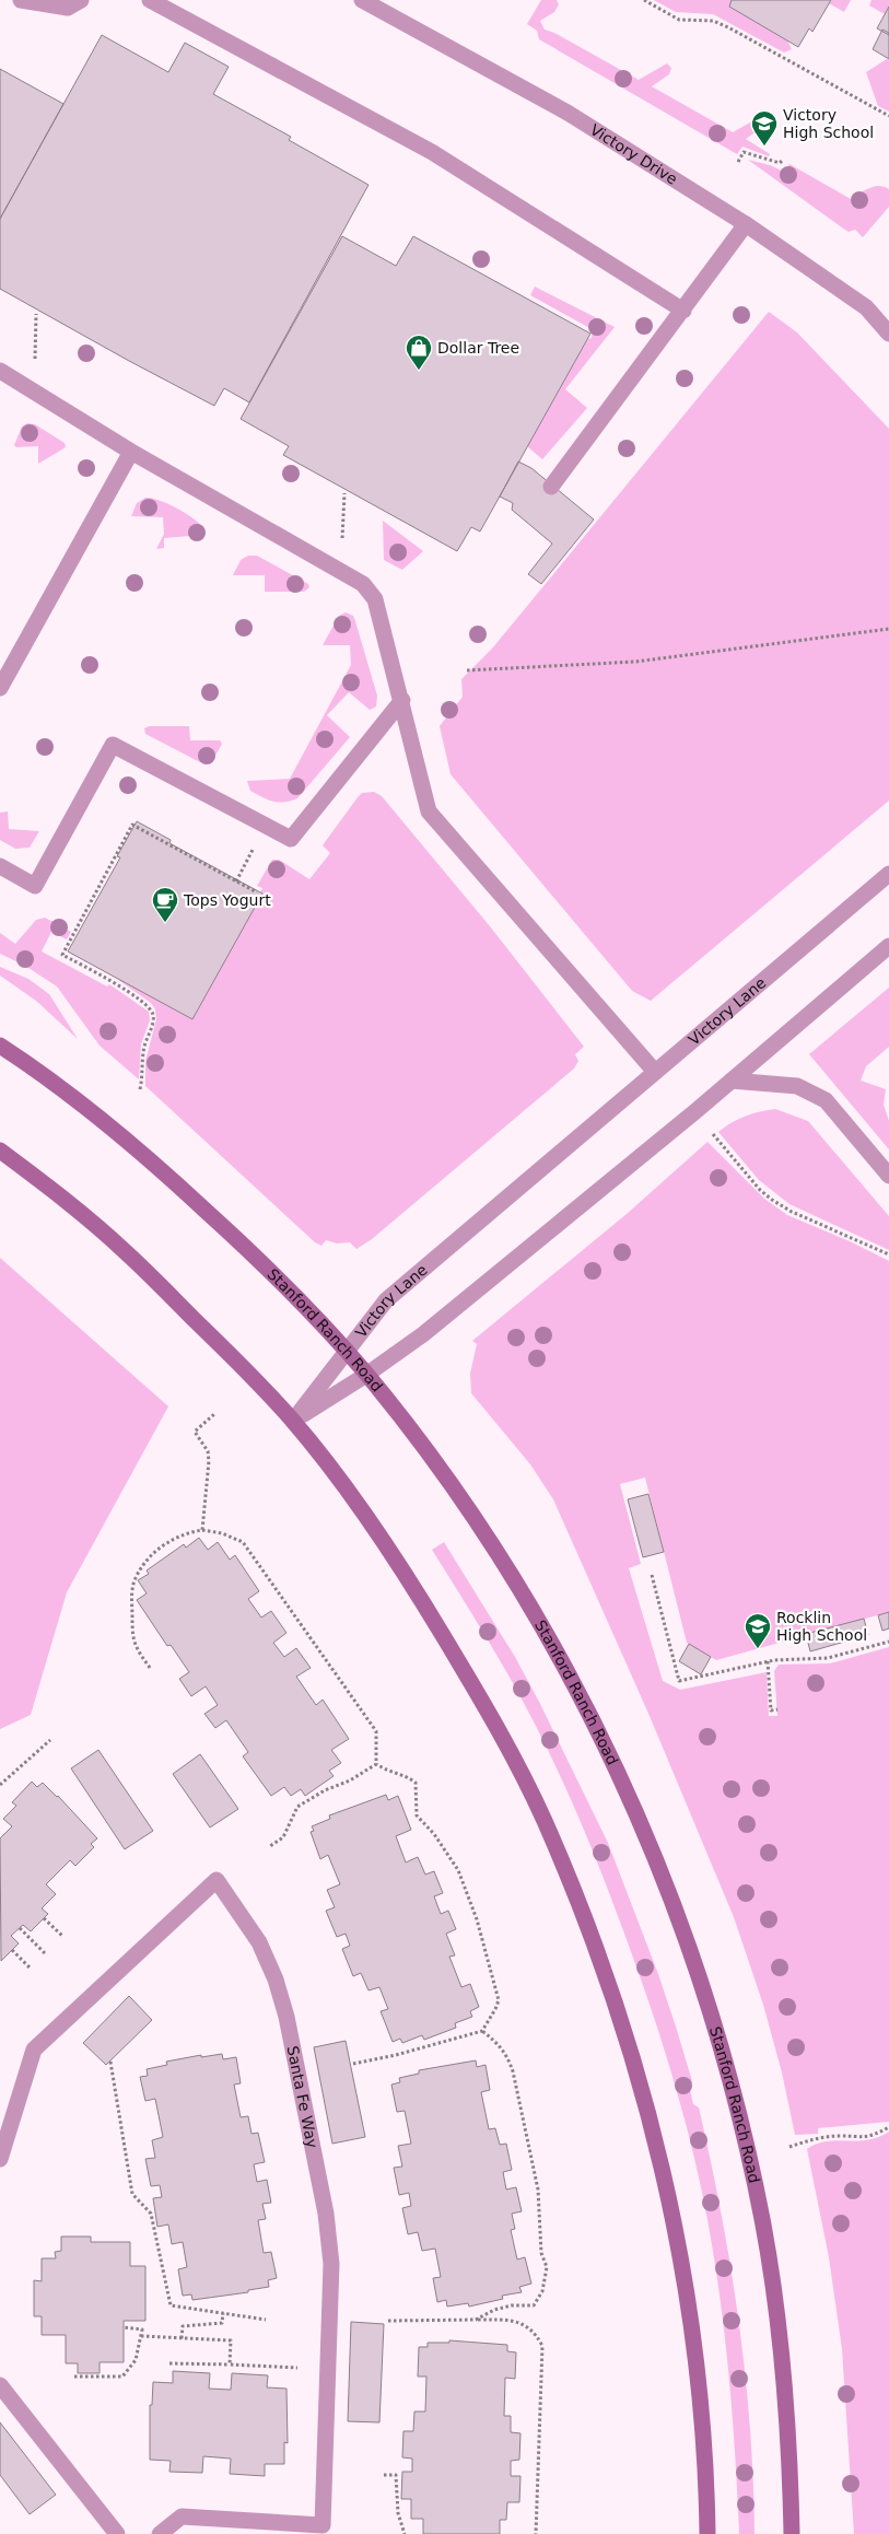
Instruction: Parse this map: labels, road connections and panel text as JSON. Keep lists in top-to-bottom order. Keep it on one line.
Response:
{"streets":{"main road":["Stanford Ranch Road"],"street":["Victory Drive","Victory Lane","Santa Fe Way"]},"crossings":[["Victory Lane","Stanford Ranch Road"]],"places":{"school or university":["Victory High School","Rocklin High School"],"shop":["Dollar Tree"],"cafe":["Tops Yogurt"]}}
